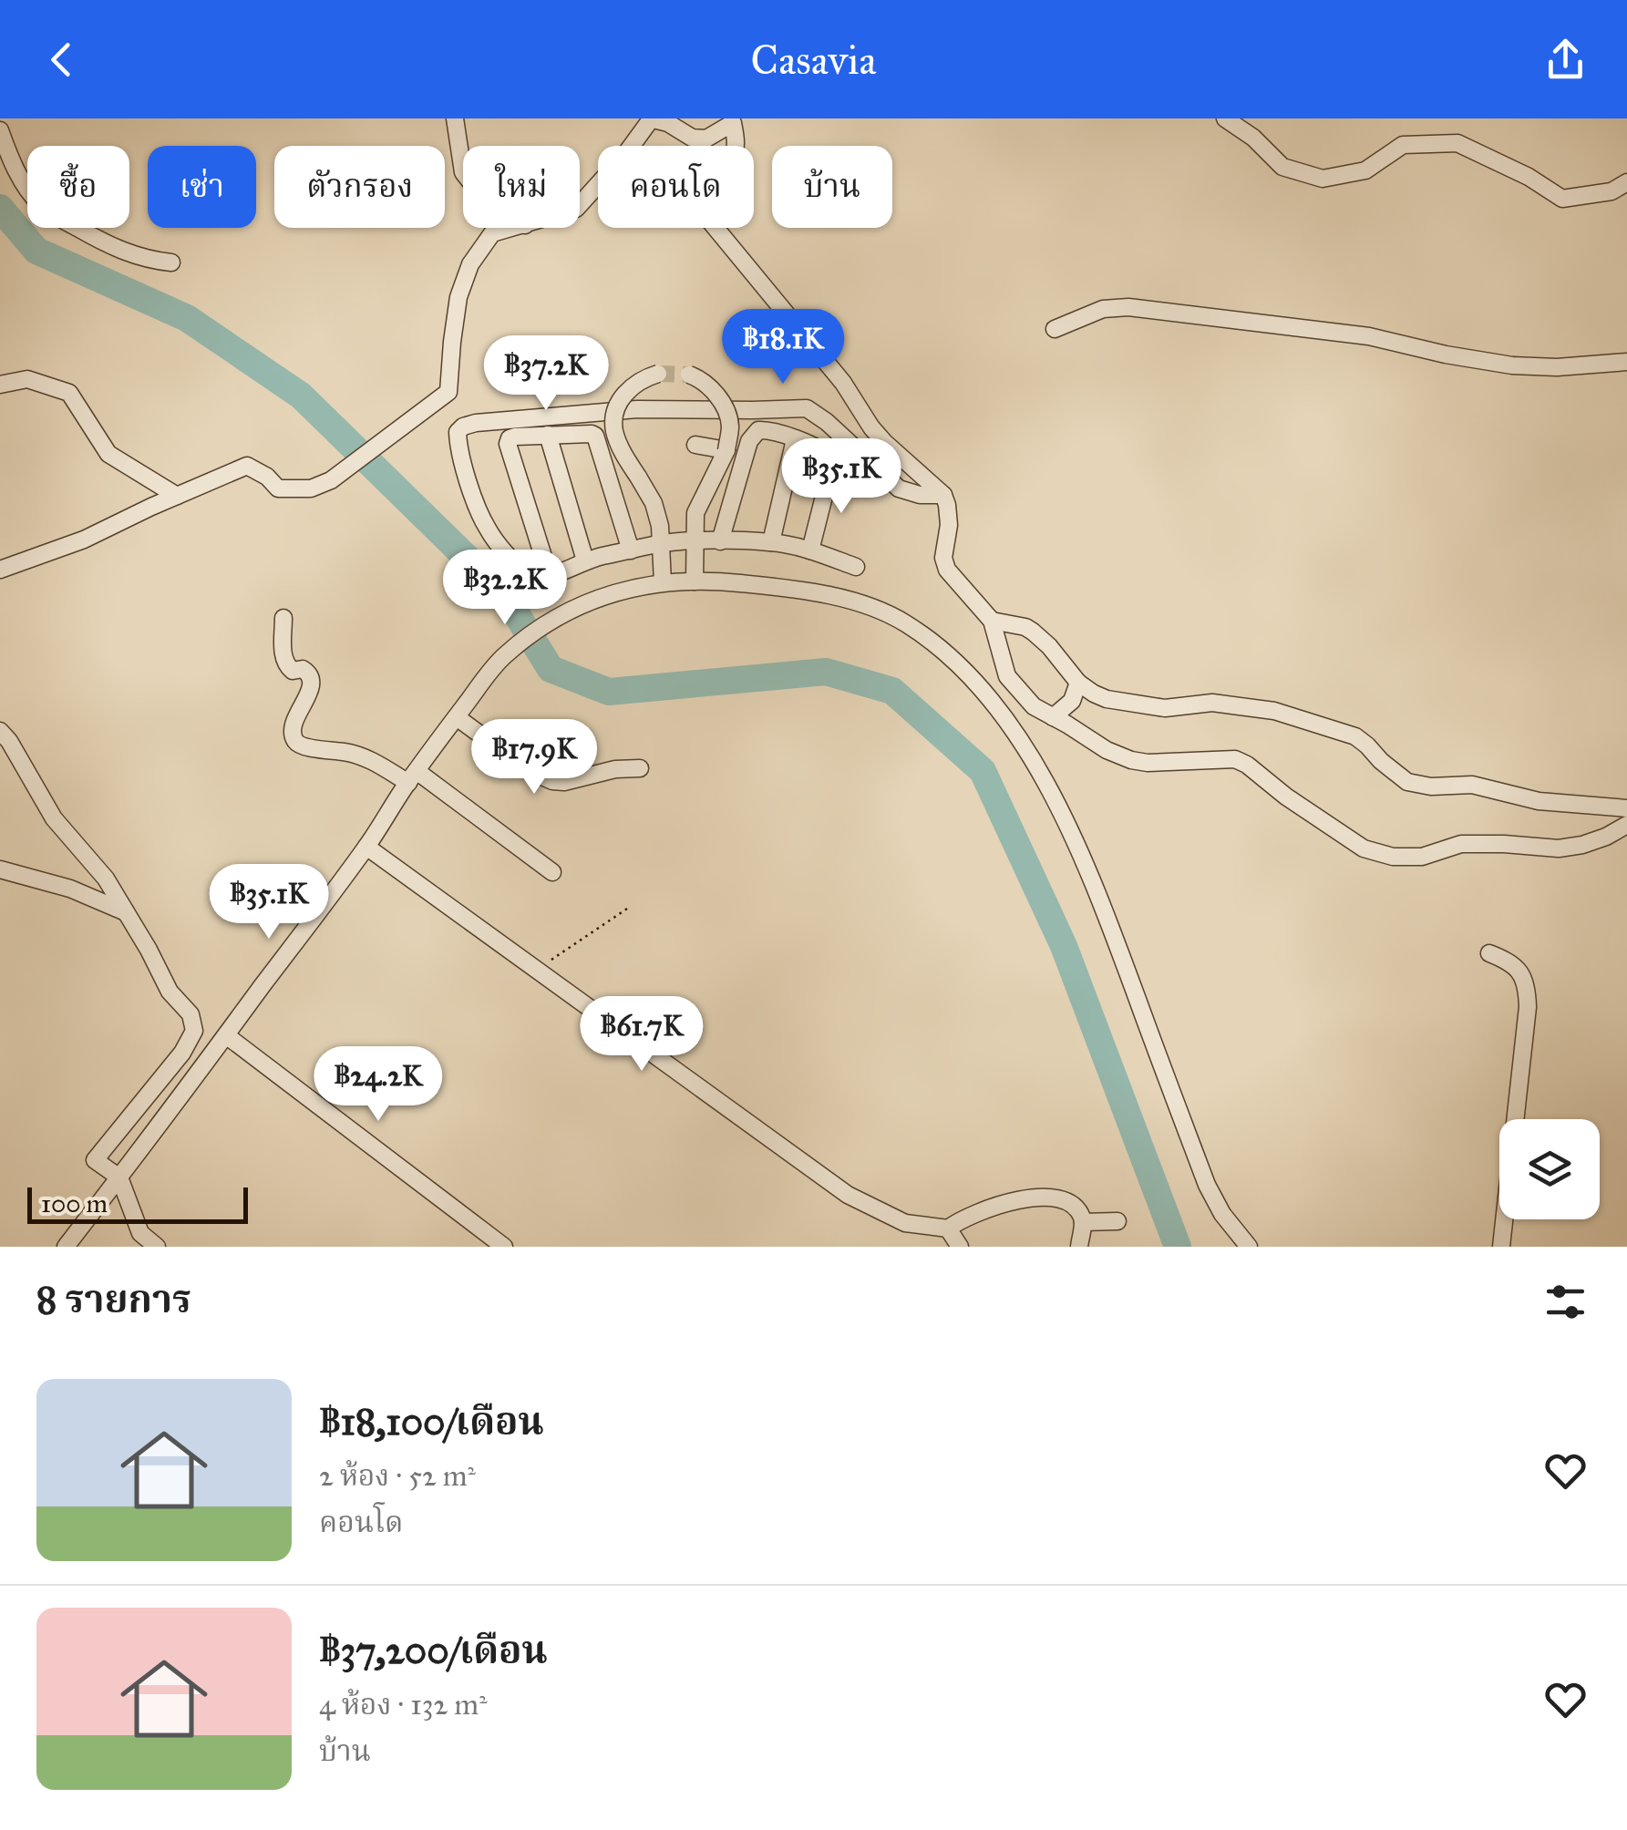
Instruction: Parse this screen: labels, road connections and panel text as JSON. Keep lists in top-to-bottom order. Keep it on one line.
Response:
{"scale_bar":"100 m","page":{"header":"Casavia","chip":["ซื้อ","เช่า","ตัวกรอง","ใหม่","คอนโด","บ้าน"],"price":["฿18.1K","฿37.2K","฿35.1K","฿32.2K","฿17.9K","฿35.1K","฿61.7K","฿24.2K"],"scale":"100 m","heading":"8 รายการ","list":[{"name":"฿18,100/เดือน","note":"2 ห้อง · 52 m² · คอนโด"},{"name":"฿37,200/เดือน","note":"4 ห้อง · 132 m² · บ้าน"}]}}
